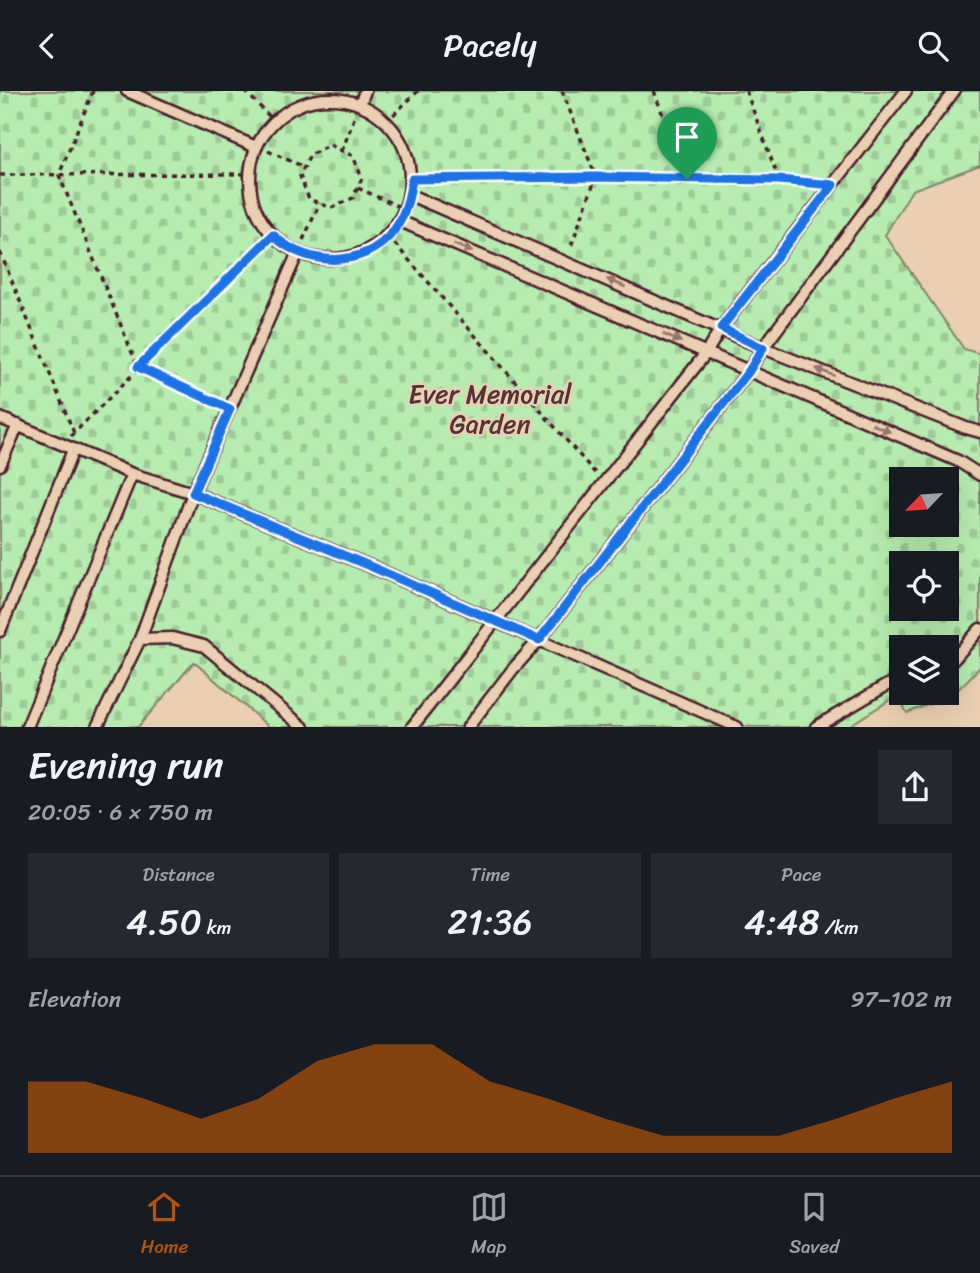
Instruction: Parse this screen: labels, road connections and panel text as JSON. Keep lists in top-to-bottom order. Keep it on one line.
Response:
{"parks":["Ever Memorial Garden"],"north":"bottom left","page":{"header":"Pacely","heading":["Evening run","20:05 · 6 × 750 m"],"stats":[["Distance","4.50 km"],["Time","21:36"],["Pace","4:48 /km"]],"chart":["Elevation","97–102 m"],"tabs":["Home","Map","Saved"]}}
